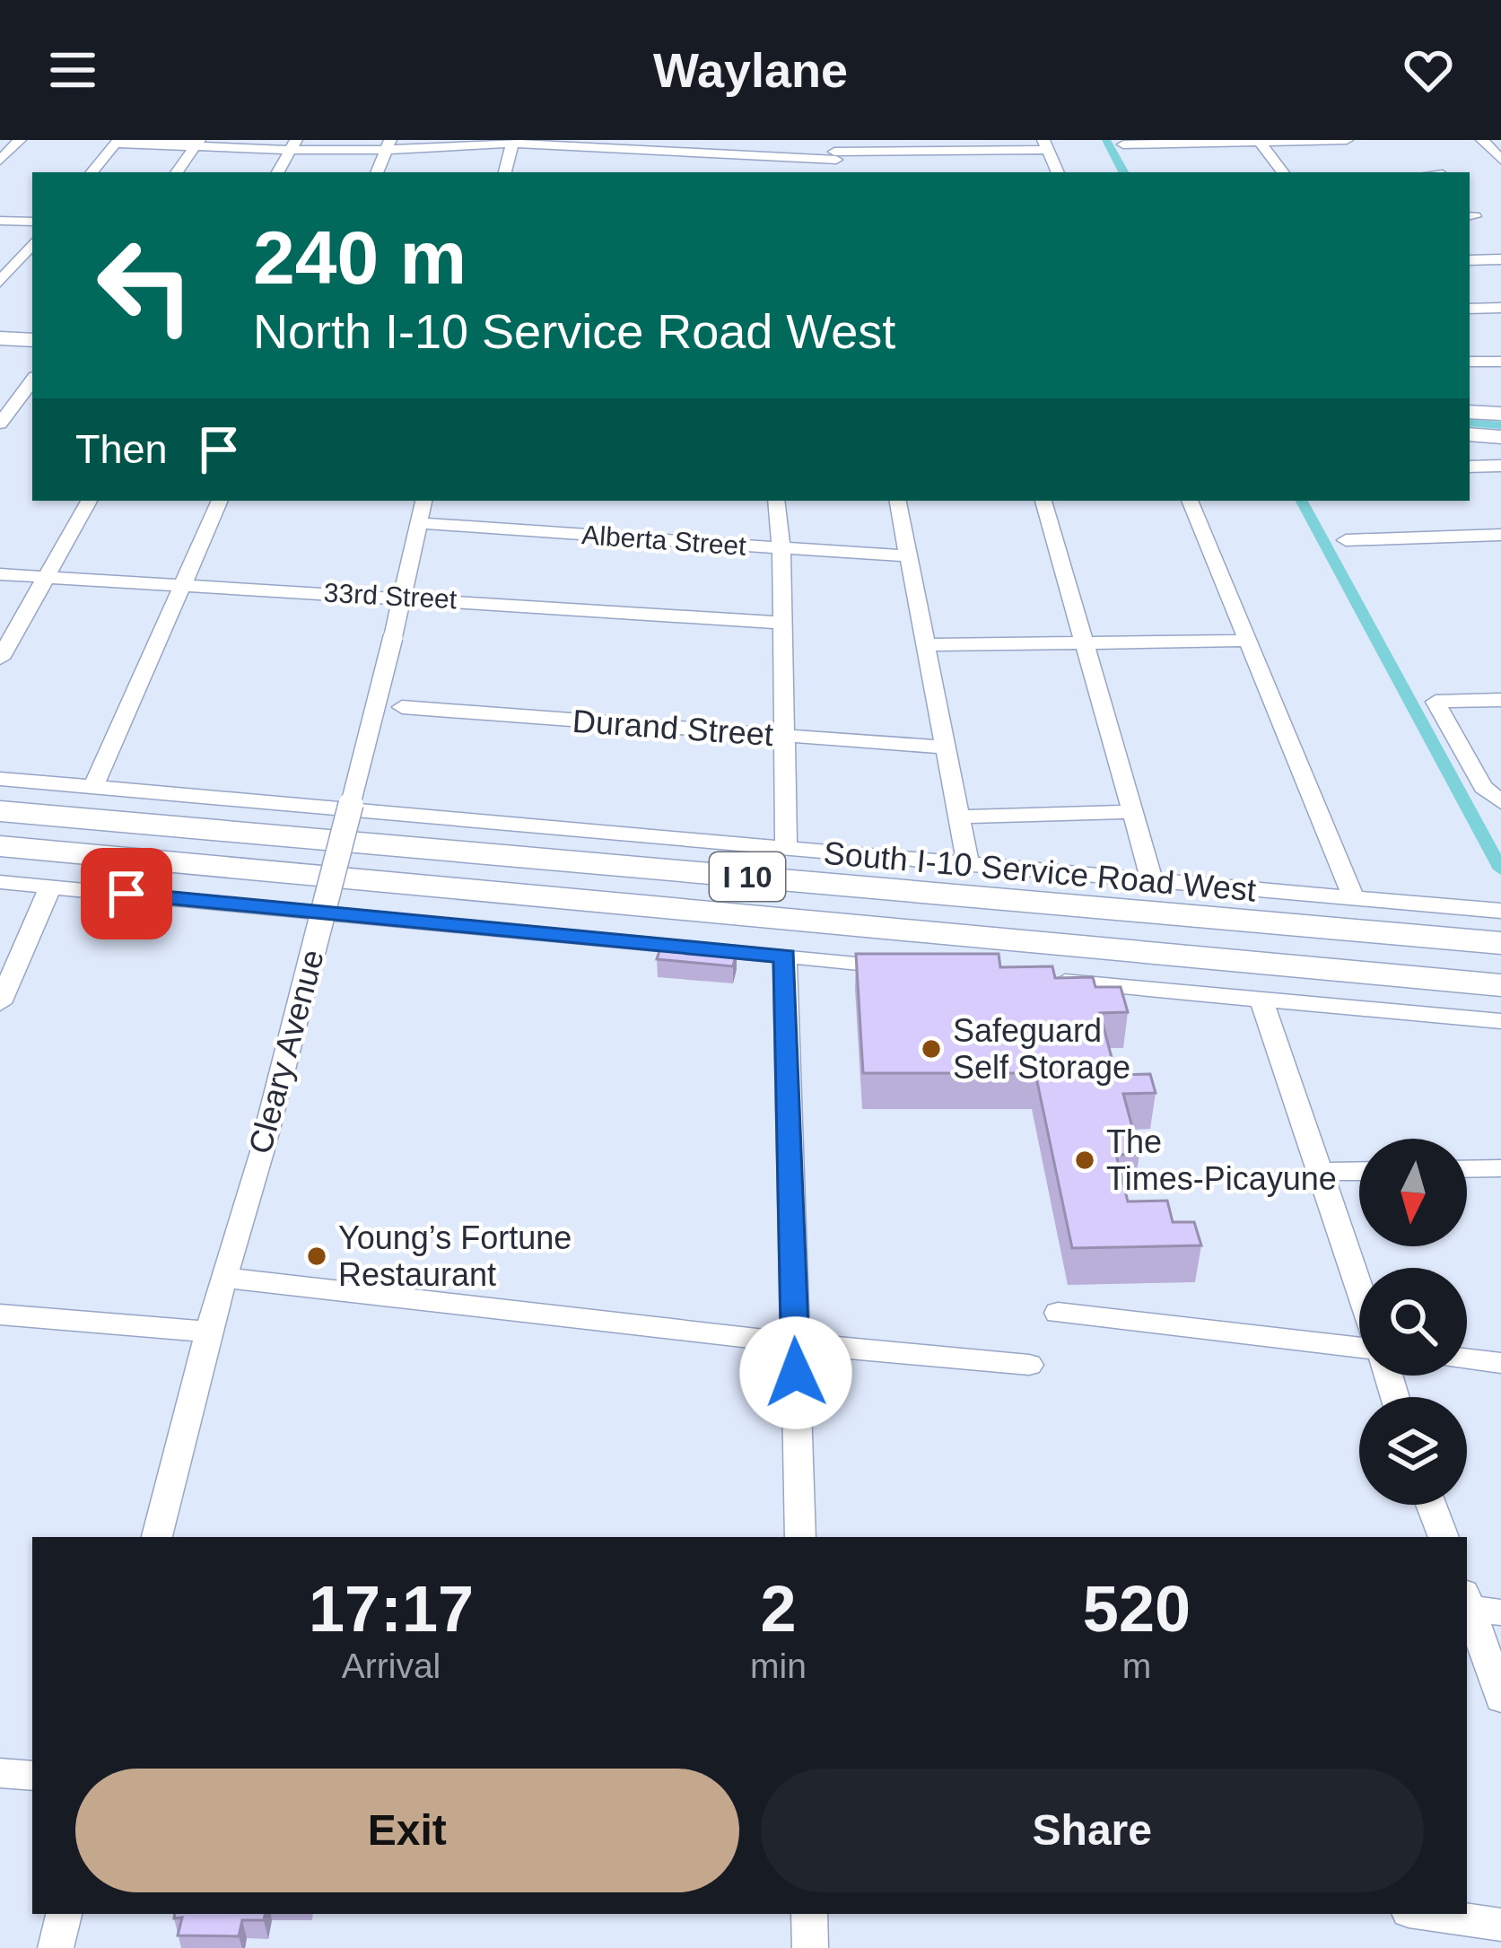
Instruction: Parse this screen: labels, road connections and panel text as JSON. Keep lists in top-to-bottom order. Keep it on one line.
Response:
{"streets":{"highway":["I 10"],"street":["Alberta Street","33rd Street","Durand Street","South I-10 Service Road West","Cleary Avenue"]},"crossings":[["Alberta Street","Cleary Avenue"],["33rd Street","Cleary Avenue"],["South I-10 Service Road West","I 10"]],"places":["Safeguard Self Storage","The Times-Picayune","Young’s Fortune Restaurant"],"north":"bottom","page":{"header":"Waylane","turn":["240 m","North I-10 Service Road West"],"then":"Then","eta":["17:17","Arrival","2","min","520","m"],"buttons":["Exit","Share"]}}
